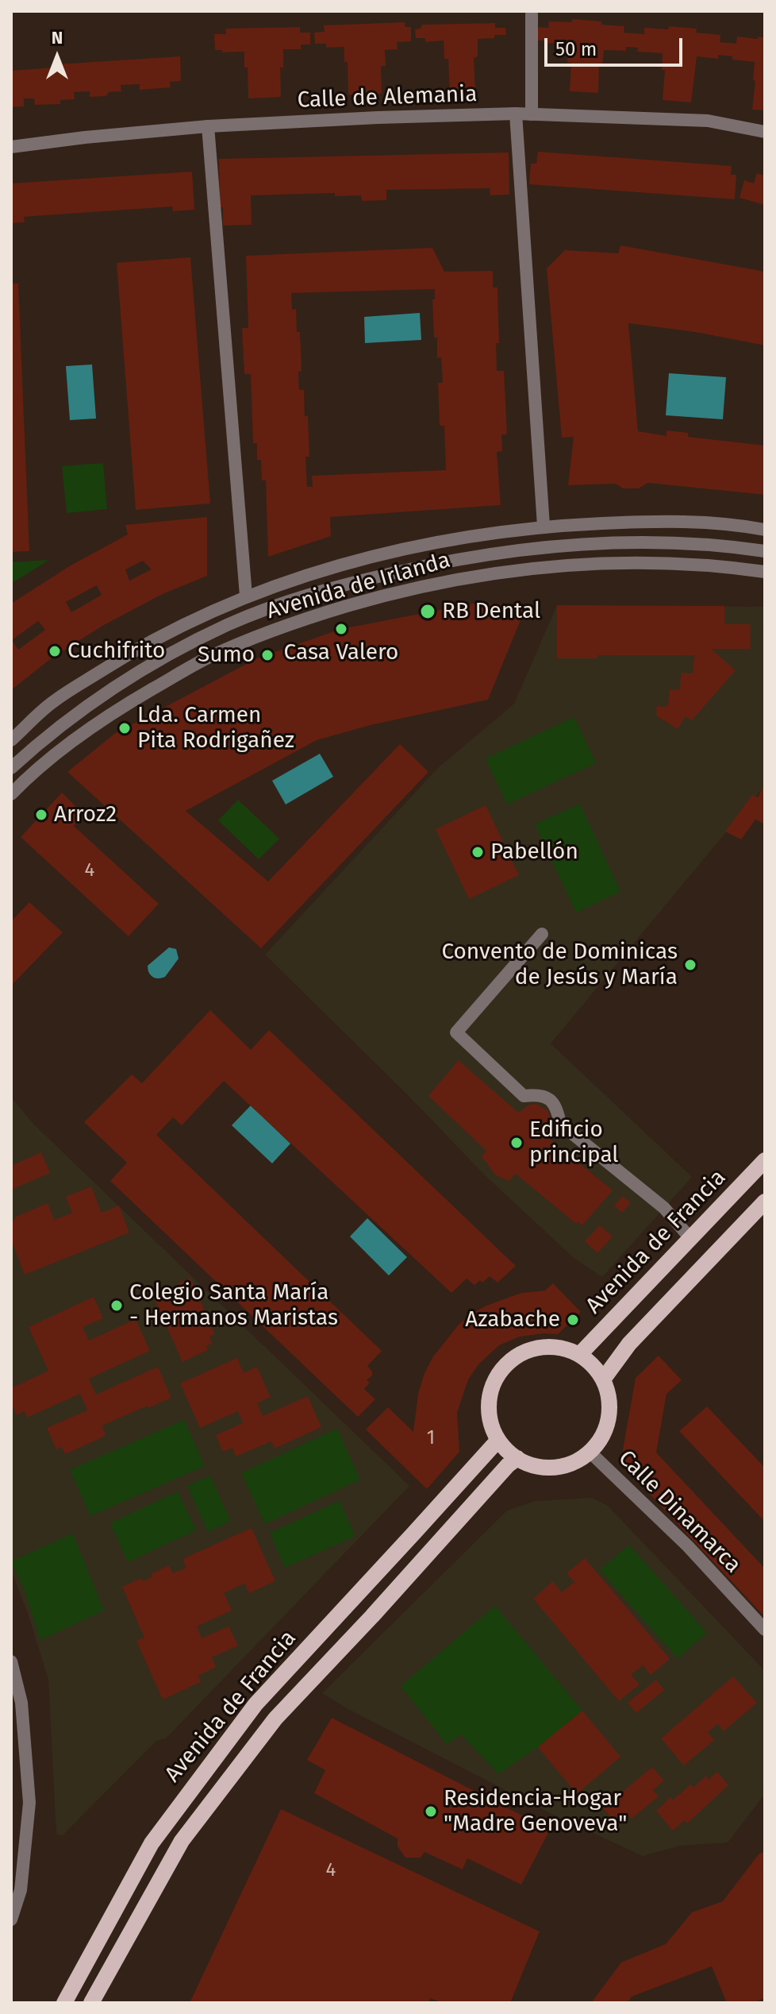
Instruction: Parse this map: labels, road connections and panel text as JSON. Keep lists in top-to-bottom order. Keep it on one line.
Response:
{"streets":{"main road":["Avenida de Francia"],"street":["Calle de Alemania","Avenida de Irlanda","Calle Dinamarca"]},"crossings":[["Avenida de Francia","Calle Dinamarca"]],"places":["RB Dental","Casa Valero","Cuchifrito","Sumo","Lda. Carmen Pita Rodrigañez","Arroz2","Pabellón","Convento de Dominicas de Jesús y María","Edificio principal","Colegio Santa María - Hermanos Maristas","Azabache","Residencia-Hogar \"Madre Genoveva\""],"house_numbers":["4","1","4"],"scale_bar":"50 m","north":"top"}
